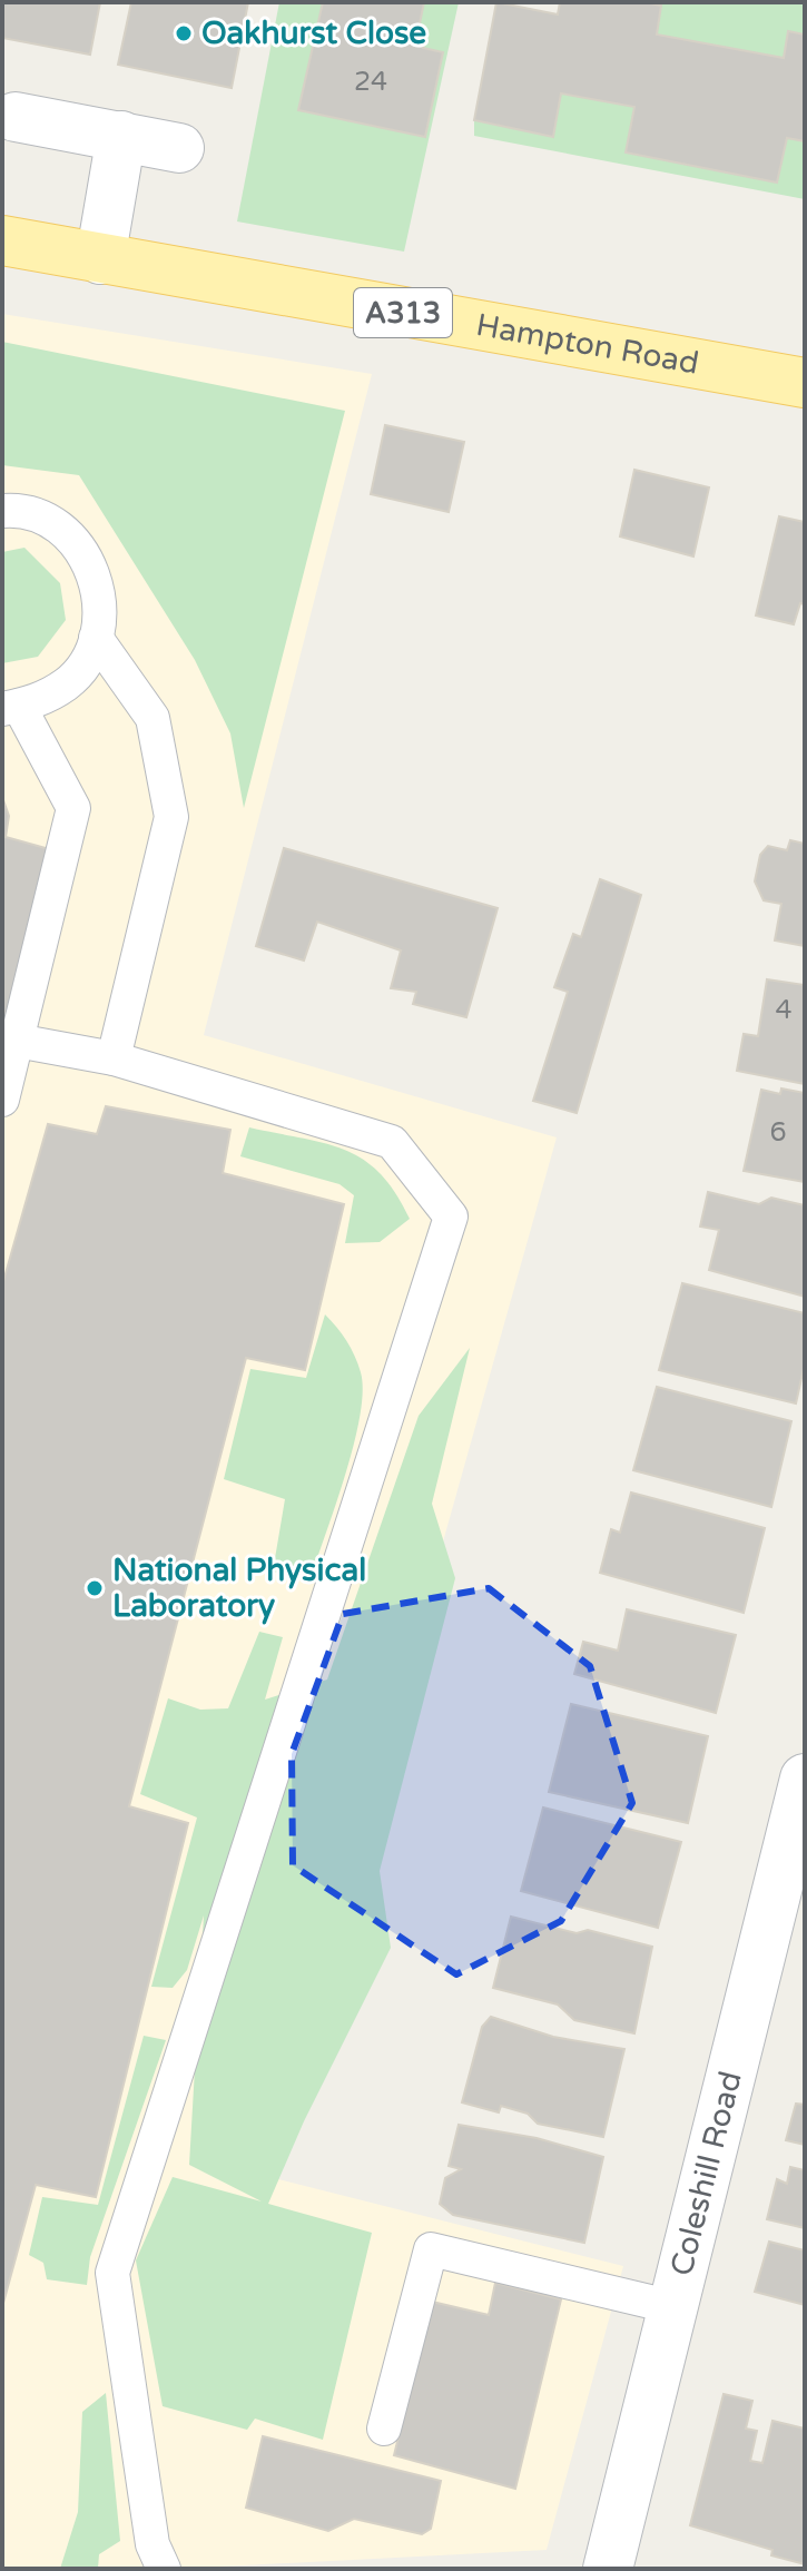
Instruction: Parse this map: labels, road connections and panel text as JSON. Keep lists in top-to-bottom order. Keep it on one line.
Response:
{"streets":{"main road":["A313","Hampton Road"],"street":["Coleshill Road"]},"places":["Oakhurst Close","National Physical Laboratory"],"house_numbers":["24","4","6"]}
